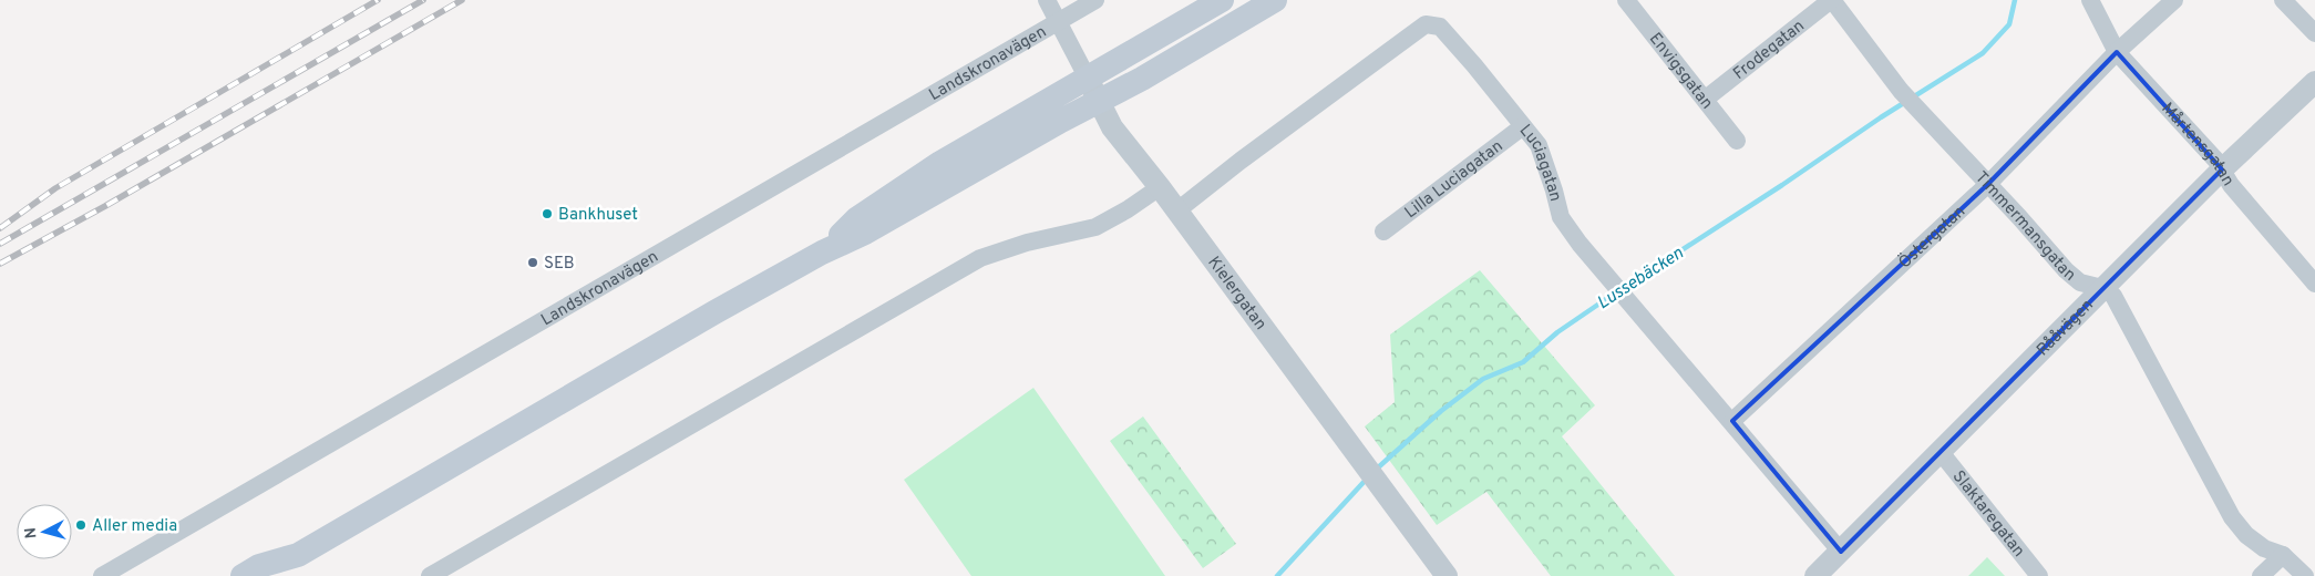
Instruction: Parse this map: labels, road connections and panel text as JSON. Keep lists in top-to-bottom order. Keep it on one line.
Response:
{"streets":{"street":["Frodegatan","Landskronavägen","Envigsgatan","Mårtensgatan","Luciagatan","Lilla Luciagatan","Timmermansgatan","Östergatan","Kielergatan","Rååvägen","Slaktaregatan"]},"crossings":[["Frodegatan","Envigsgatan"],["Frodegatan","Timmermansgatan"],["Landskronavägen","Kielergatan"],["Mårtensgatan","Östergatan"],["Mårtensgatan","Rååvägen"],["Luciagatan","Lilla Luciagatan"],["Luciagatan","Östergatan"],["Luciagatan","Kielergatan"],["Luciagatan","Rååvägen"],["Timmermansgatan","Östergatan"],["Timmermansgatan","Rååvägen"],["Rååvägen","Slaktaregatan"]],"water":["Lussebäcken"],"places":["Bankhuset","SEB","Aller media"],"north":"left"}
